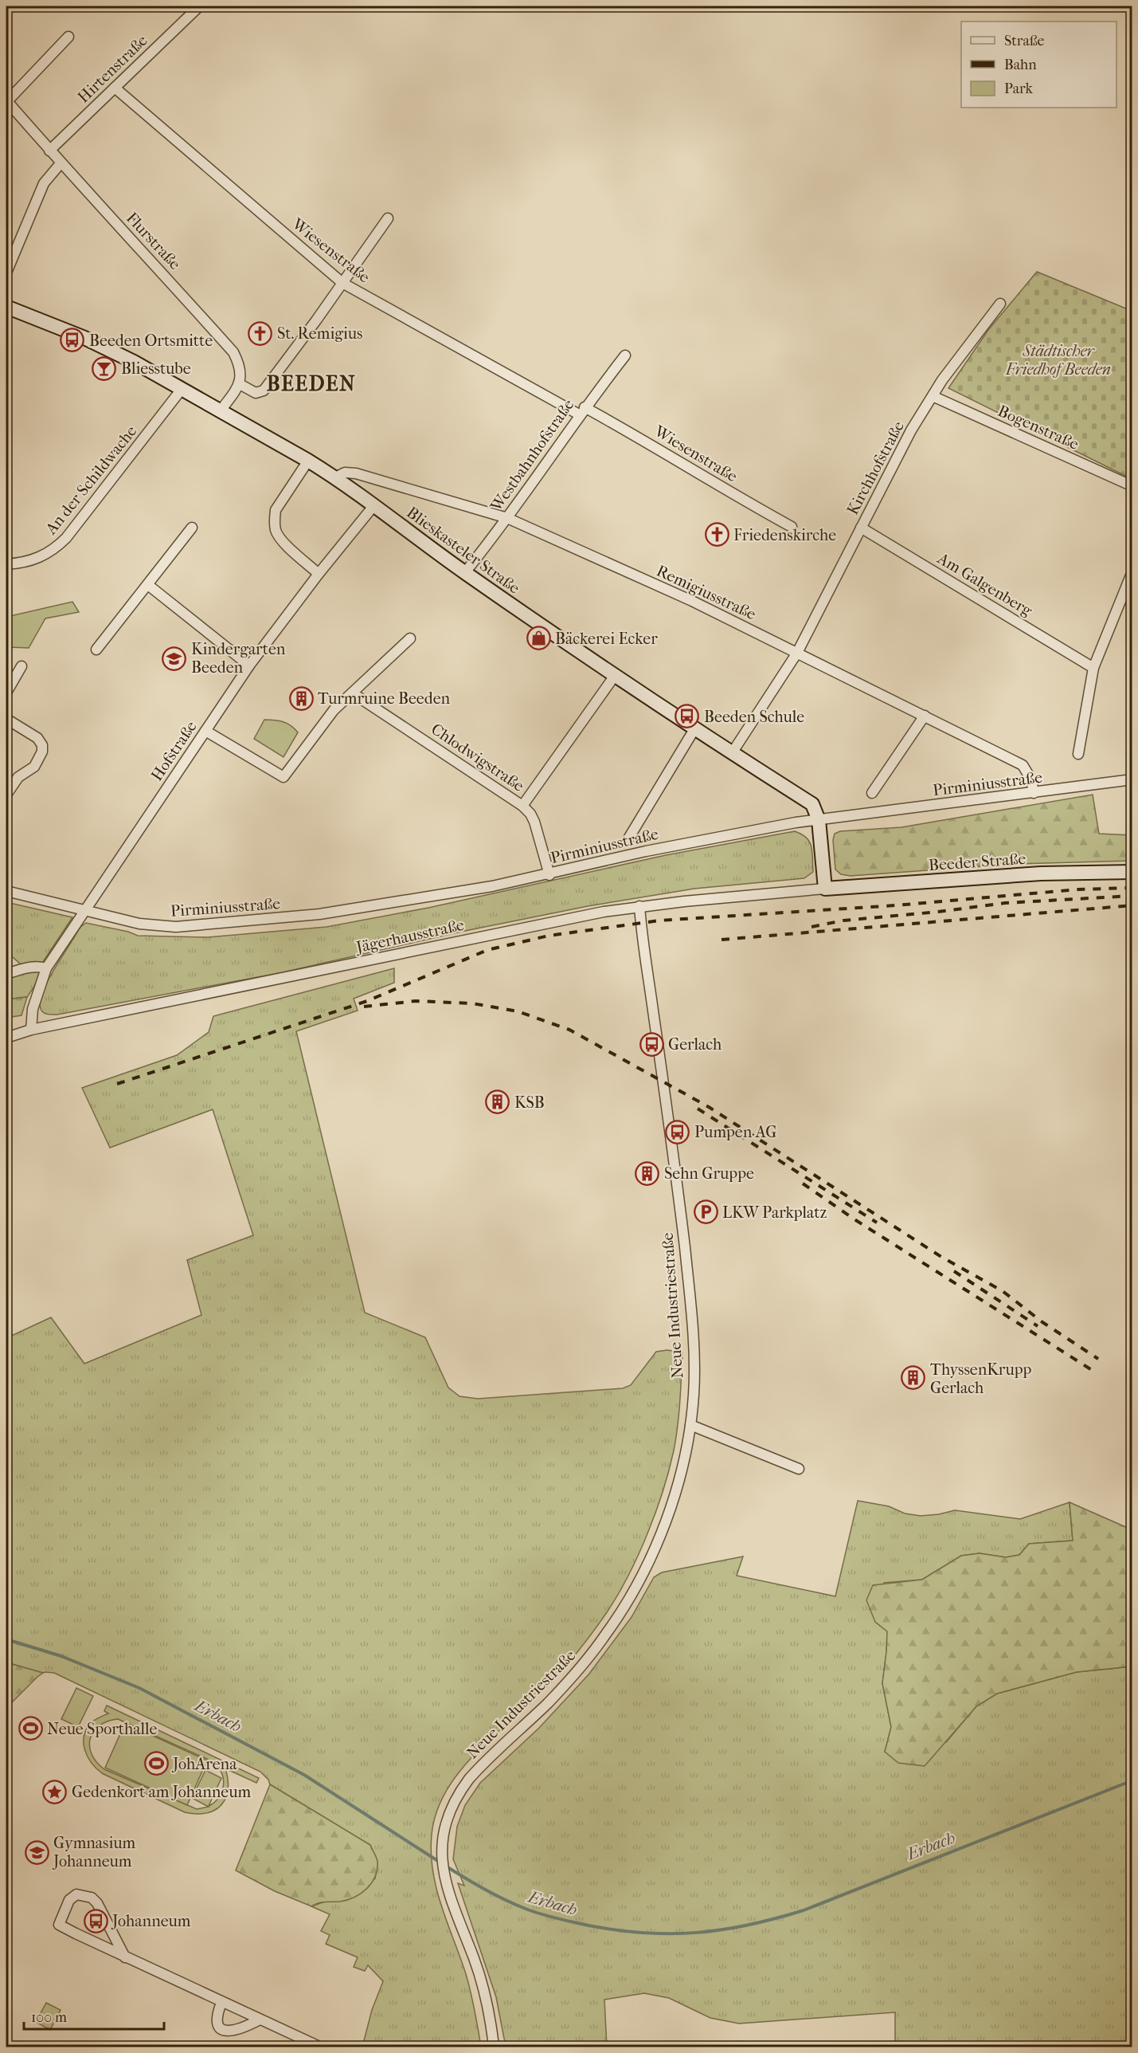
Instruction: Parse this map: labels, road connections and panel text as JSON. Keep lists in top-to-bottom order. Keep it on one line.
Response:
{"streets":{"street":["Hirtenstraße","Flurstraße","Wiesenstraße","Bogenstraße","Westbahnhofstraße","Kirchhofstraße","An der Schildwache","Blieskasteler Straße","Am Galgenberg","Remigiusstraße","Hofstraße","Chlodwigstraße","Pirminiusstraße","Beeder Straße","Jägerhausstraße","Neue Industriestraße"]},"crossings":[["Hirtenstraße","Flurstraße"],["Hirtenstraße","Wiesenstraße"],["Wiesenstraße","Westbahnhofstraße"],["Bogenstraße","Kirchhofstraße"],["Westbahnhofstraße","Blieskasteler Straße"],["Westbahnhofstraße","Remigiusstraße"],["Kirchhofstraße","Blieskasteler Straße"],["Kirchhofstraße","Am Galgenberg"],["Kirchhofstraße","Remigiusstraße"],["An der Schildwache","Blieskasteler Straße"],["Blieskasteler Straße","Remigiusstraße"],["Blieskasteler Straße","Hofstraße"],["Blieskasteler Straße","Pirminiusstraße"],["Blieskasteler Straße","Beeder Straße"],["Blieskasteler Straße","Jägerhausstraße"],["Remigiusstraße","Pirminiusstraße"],["Hofstraße","Pirminiusstraße"],["Hofstraße","Jägerhausstraße"],["Chlodwigstraße","Pirminiusstraße"],["Beeder Straße","Jägerhausstraße"],["Jägerhausstraße","Neue Industriestraße"]],"districts":["BEEDEN"],"water":["Erbach"],"parks":["Städtischer Friedhof Beeden"],"places":{"church":["St. Remigius","Friedenskirche"],"bus stop":["Beeden Ortsmitte","Beeden Schule","Gerlach","Pumpen AG","Johanneum"],"bar":["Bliesstube"],"shop":["Bäckerei Ecker"],"school or university":["Kindergarten Beeden","Gymnasium Johanneum"],"building":["Turmruine Beeden","KSB","Sehn Gruppe","ThyssenKrupp Gerlach"],"parking":["LKW Parkplatz"],"sports":["Neue Sporthalle","JohArena"],"place":["Gedenkort am Johanneum"]},"legend":["Straße","Bahn","Park"],"scale_bar":"100 m"}
